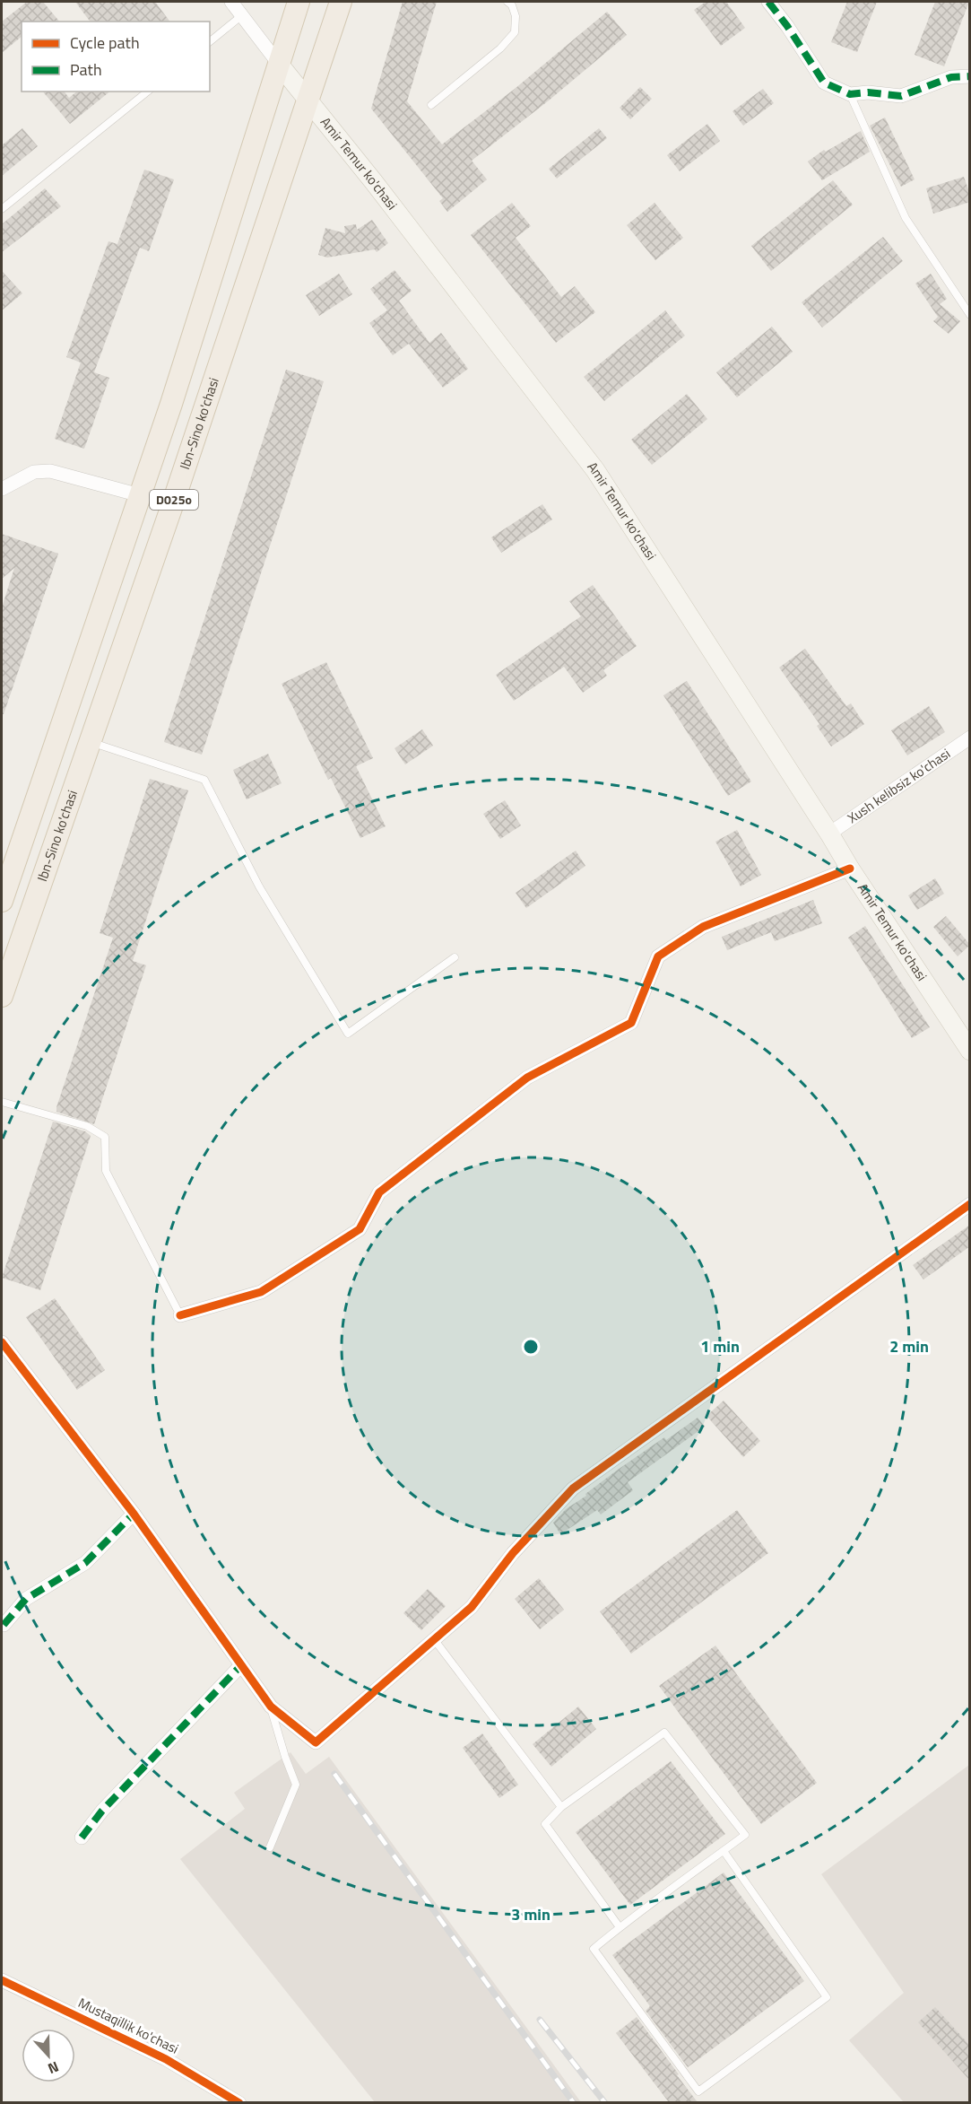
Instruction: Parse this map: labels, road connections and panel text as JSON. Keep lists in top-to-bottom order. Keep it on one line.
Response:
{"streets":{"main road":["Amir Temur ko'chasi","Ibn-Sino ko'chasi","D025o"],"street":["Xush kelibsiz ko'chasi","Mustaqillik ko'chasi"]},"crossings":[["Amir Temur ko'chasi","Ibn-Sino ko'chasi"],["Amir Temur ko'chasi","D025o"],["Amir Temur ko'chasi","Xush kelibsiz ko'chasi"]],"legend":["Cycle path","Path"],"north":"bottom","rings":["1 min","2 min","3 min"]}
